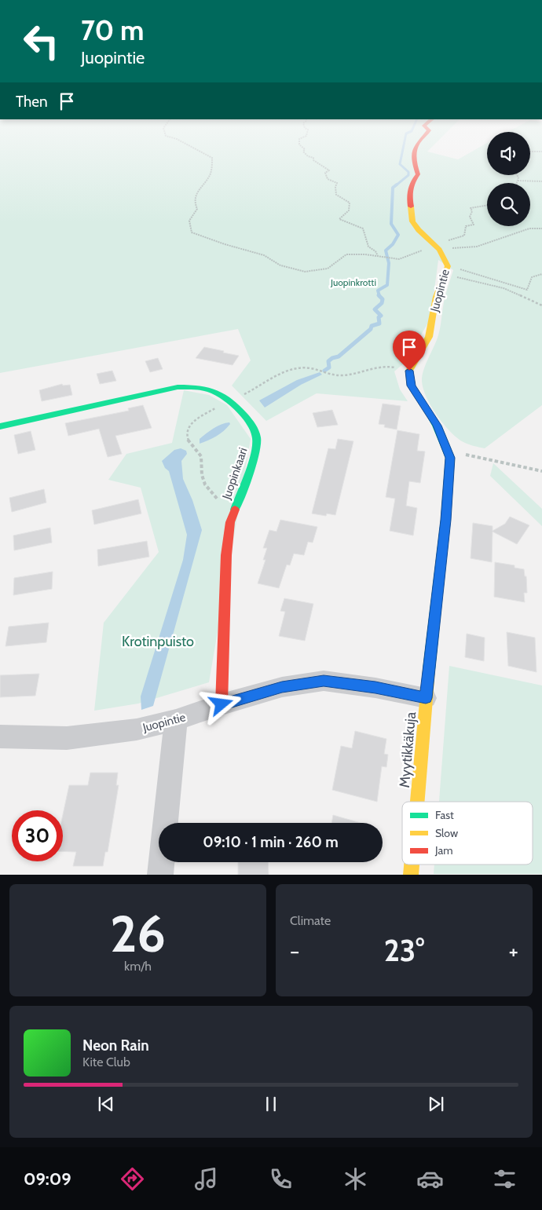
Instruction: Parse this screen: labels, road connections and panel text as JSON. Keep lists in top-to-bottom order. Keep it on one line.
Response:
{"streets":{"street":["Juopintie","Juopinkaari","Myytikkäkuja"]},"crossings":[["Juopintie","Juopinkaari"],["Juopintie","Myytikkäkuja"]],"parks":["Juopinkrotti","Krotinpuisto"],"legend":["Fast","Slow","Jam"],"page":{"turn":["70 m","Juopintie"],"then":"Then","limit":"30","trip":"09:10 · 1 min · 260 m","tile":[["26","km/h"],"Climate"],"heat":["−","23°","+"],"song":["Neon Rain","Kite Club"],"tabs":"09:09"}}
